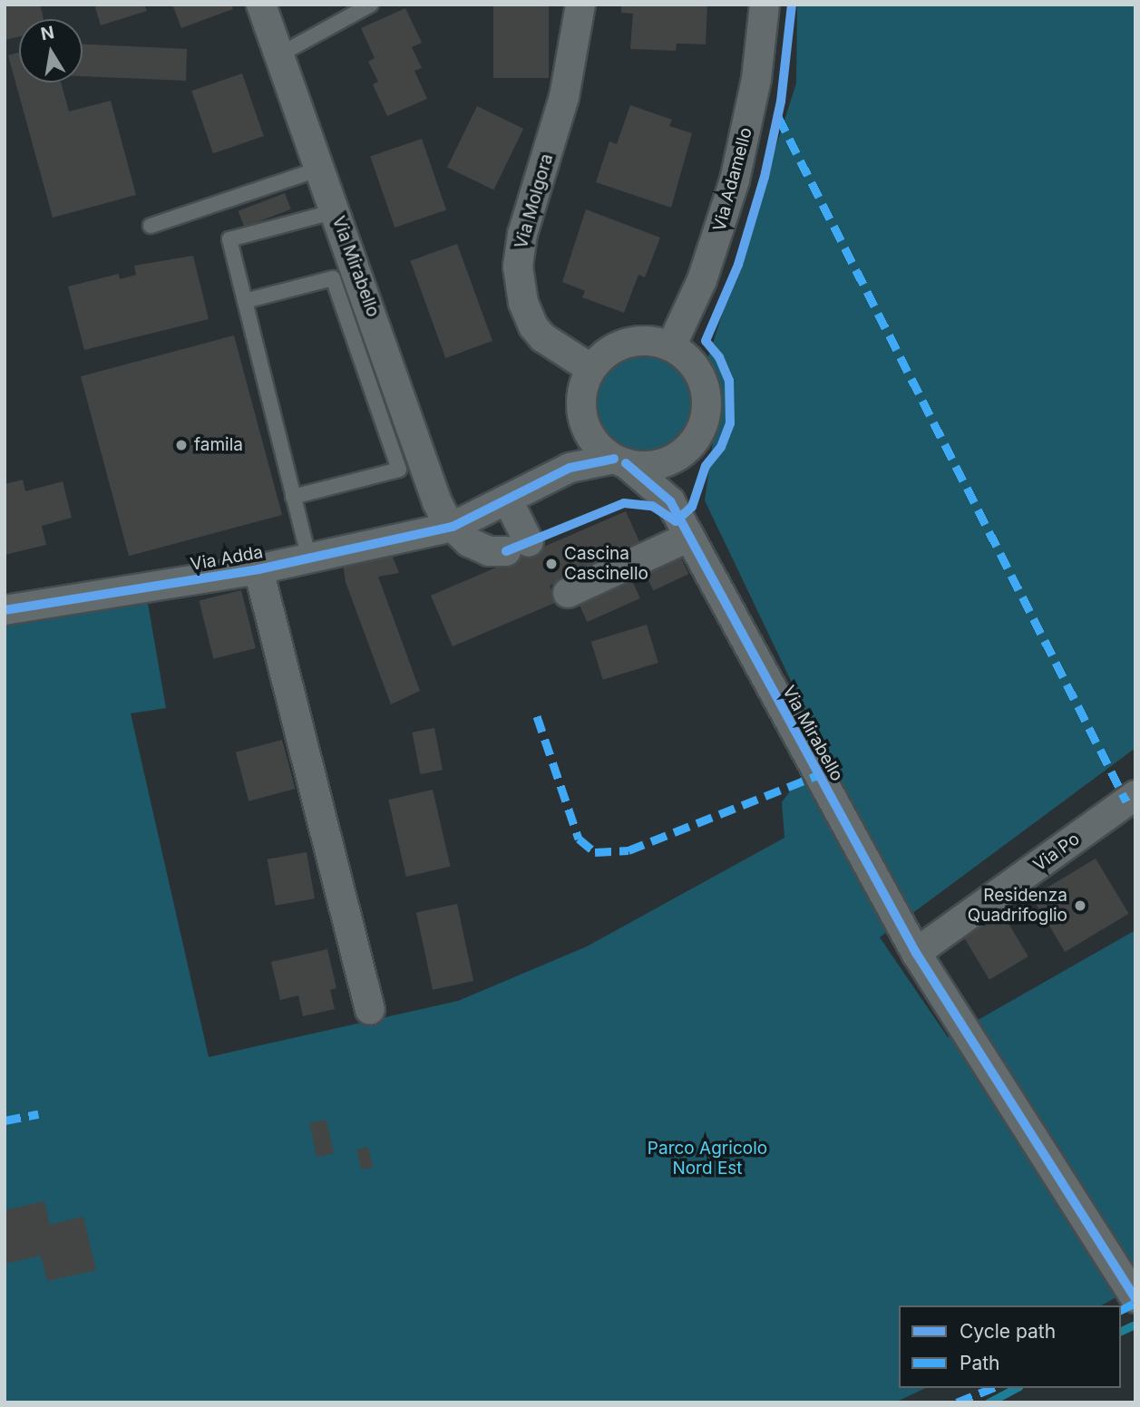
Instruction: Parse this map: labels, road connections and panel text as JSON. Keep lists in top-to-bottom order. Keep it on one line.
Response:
{"streets":{"street":["Via Adamello","Via Molgora","Via Mirabello","Via Adda","Via Po"]},"crossings":[["Via Adamello","Via Molgora"],["Via Adamello","Via Mirabello"],["Via Molgora","Via Mirabello"],["Via Mirabello","Via Adda"],["Via Mirabello","Via Po"]],"parks":["Parco Agricolo Nord Est"],"places":["famila","Cascina Cascinello","Residenza Quadrifoglio"],"legend":["Cycle path","Path"],"north":"top"}
